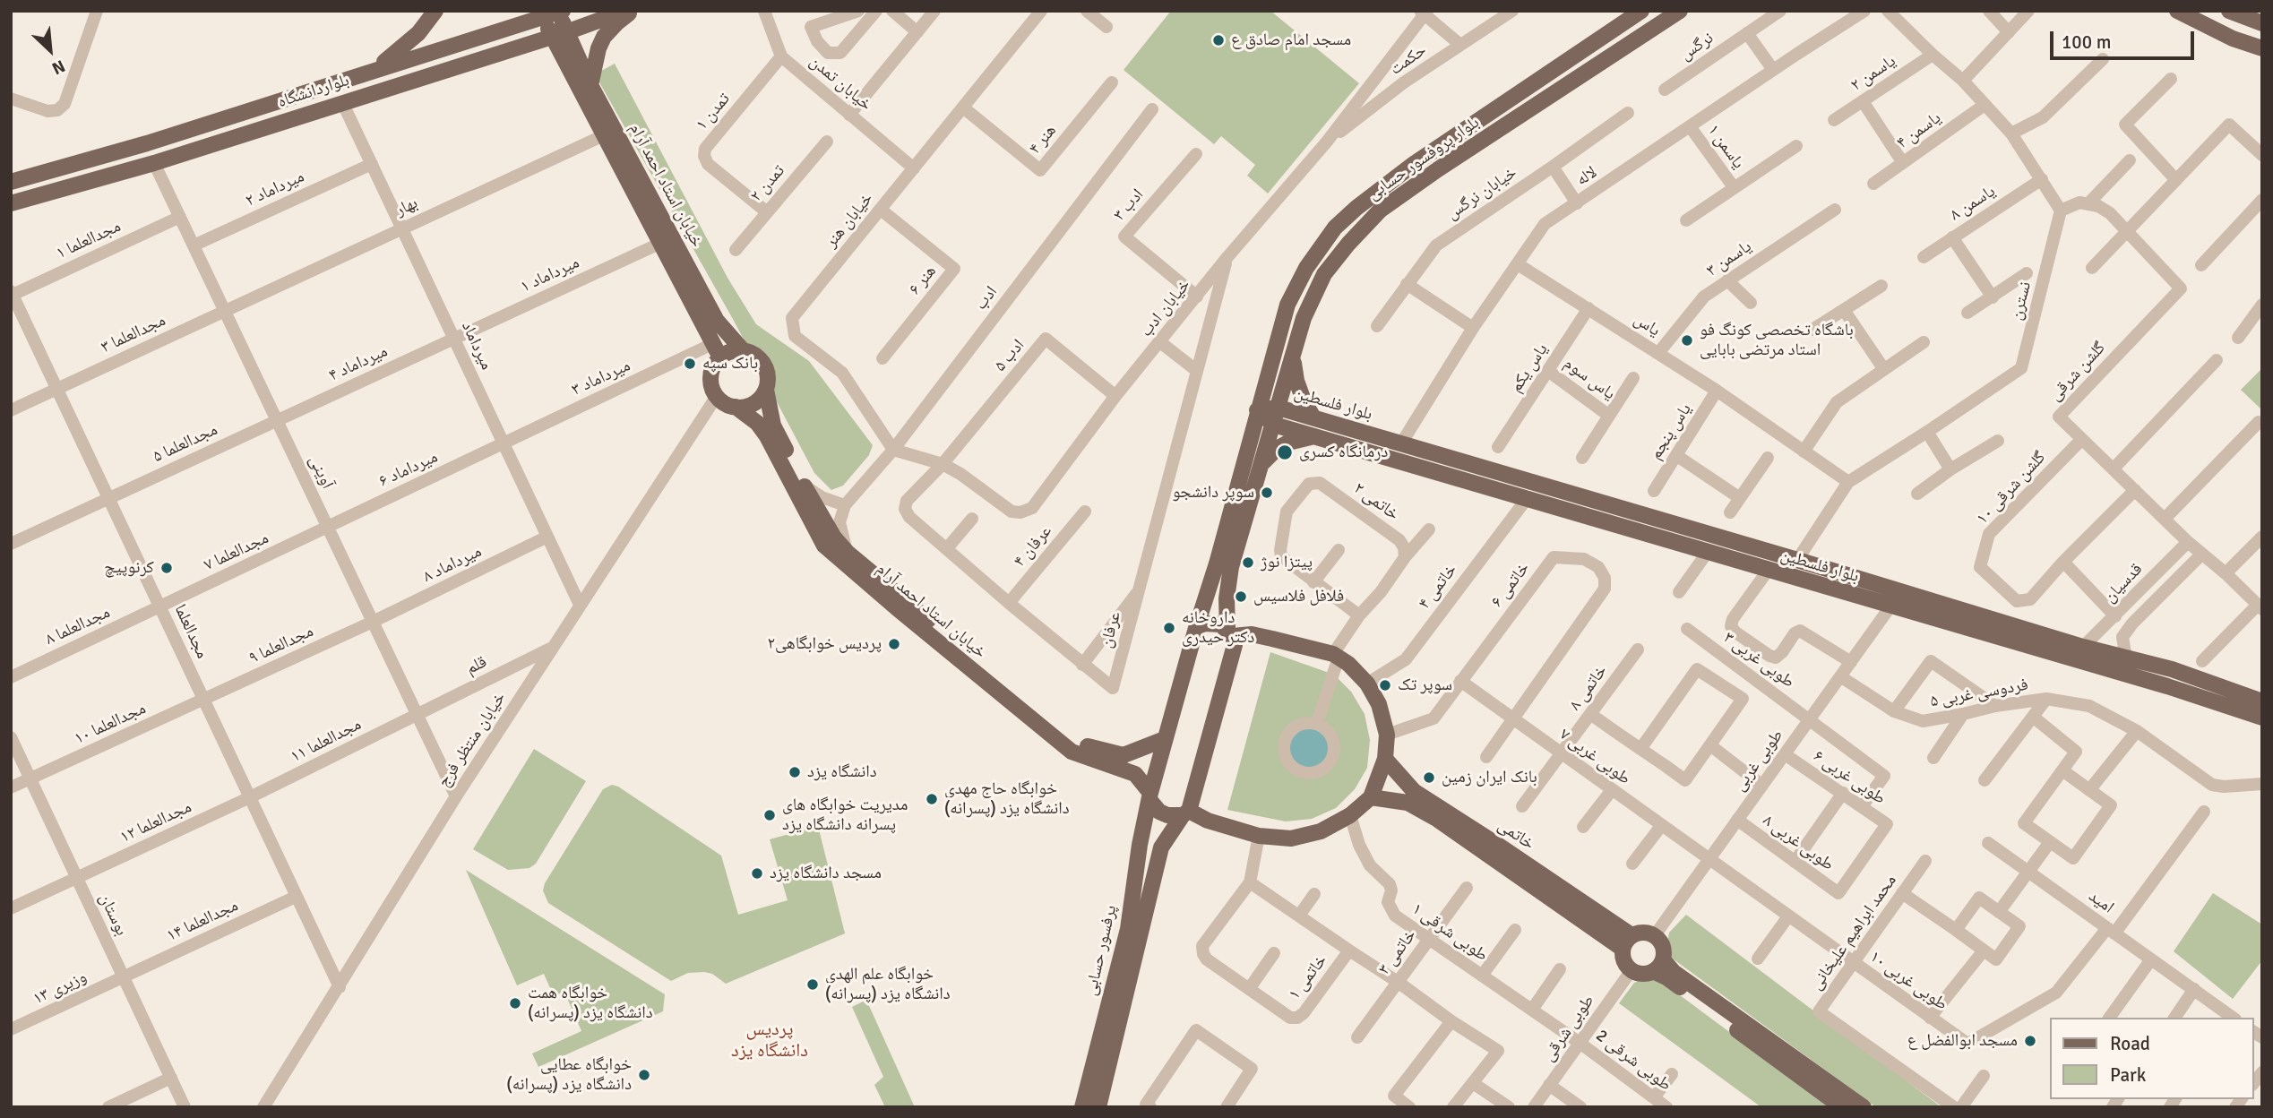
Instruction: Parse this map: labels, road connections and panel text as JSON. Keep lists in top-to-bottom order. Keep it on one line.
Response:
{"streets":{"main road":["بلواردانشگاه","بلوار پروفسور حسابی","خیابان استاد احمد آرام","بلوار فلسطین","خاتمی","پرفسور حسابی"],"street":["نرگس","حکمت","یاسمن ۲","خیابان تمدن","تمدن ۱","یاسمن ۴","هنر ۴","یاسمن ۱","لاله","تمدن ۲","میرداماد ۲","خیابان نرگس","یاسمن ۸","ادب ۳","بهار","خیابان هنر","مجدالعلما ۱","یاسمن ۳","میرداماد ۱","هنر ۶","ادب","نسترن","خیابان ادب","یاس","مجدالعلما ۳","میرداماد","ادب ۵","میرداماد ۴","یاس یکم","گلشن شرقی","میرداماد ۳","یاس سوم","یاس پنجم","مجدالعلما ۵","میرداماد ۶","آوینی","گلشن شرقی ۱۰","خاتمی ۲","عرفان ۴","مجدالعلما ۷","میرداماد ۸","قدسیان","خاتمی ۶","خاتمی ۴","مجدالعلما ۸","عرفان","مجدالعلما","مجدالعلما ۹","طوبی غربی ۳","قلم","خاتمی ۸","فردوسی غربی ۵","مجدالعلما ۱۰","خیابان منتظر فرج","مجدالعلما ۱۱","طوبی غربی ۷","طوبی غربی","طوبی غربی ۶","مجدالعلما ۱۲","طوبی غربی ۸","امید","بوستان","مجدالعلما ۱۴","طوبی شرقی ۱","محمد ابراهیم علیخانی","خاتمی ۳","خاتمی ۱","طوبی غربی ۱۰","وزیری ۱۳","طوبی شرقی","طوبی شرقی 2"]},"crossings":[["حکمت","خیابان ادب"],["خیابان تمدن","تمدن ۱"],["خیابان تمدن","خیابان هنر"],["بلواردانشگاه","خیابان استاد احمد آرام"],["بلواردانشگاه","میرداماد"],["بلواردانشگاه","آوینی"],["تمدن ۱","تمدن ۲"],["هنر ۴","خیابان هنر"],["یاسمن ۱","لاله"],["بلوار پروفسور حسابی","بلوار فلسطین"],["بلوار پروفسور حسابی","پرفسور حسابی"],["لاله","یاس"],["لاله","بلوار فلسطین"],["خیابان استاد احمد آرام","بهار"],["خیابان استاد احمد آرام","میرداماد ۱"],["خیابان استاد احمد آرام","میرداماد ۳"],["خیابان استاد احمد آرام","خیابان منتظر فرج"],["میرداماد ۲","میرداماد"],["میرداماد ۲","آوینی"],["ادب ۳","خیابان ادب"],["بهار","مجدالعلما ۳"],["بهار","میرداماد"],["بهار","آوینی"],["خیابان هنر","هنر ۶"],["خیابان هنر","ادب"],["خیابان هنر","خیابان ادب"],["مجدالعلما ۱","آوینی"],["مجدالعلما ۱","مجدالعلما"],["یاسمن ۳","یاس"],["میرداماد ۱","میرداماد"],["میرداماد ۱","میرداماد ۴"],["ادب","خیابان ادب"],["نسترن","یاس"],["نسترن","بلوار فلسطین"],["خیابان ادب","ادب ۵"],["خیابان ادب","عرفان"],["یاس","یاس یکم"],["یاس","یاس پنجم"],["مجدالعلما ۳","آوینی"],["مجدالعلما ۳","مجدالعلما"],["میرداماد","میرداماد ۴"],["میرداماد","میرداماد ۳"],["میرداماد","میرداماد ۶"],["میرداماد","میرداماد ۸"],["میرداماد","خیابان منتظر فرج"],["ادب ۵","عرفان"],["میرداماد ۴","مجدالعلما ۵"],["میرداماد ۴","آوینی"],["یاس یکم","یاس سوم"],["گلشن شرقی","گلشن شرقی ۱۰"],["گلشن شرقی","قدسیان"],["میرداماد ۳","میرداماد ۶"],["میرداماد ۳","خیابان منتظر فرج"],["بلوار فلسطین","قدسیان"],["بلوار فلسطین","خاتمی ۴"],["بلوار فلسطین","طوبی غربی"],["مجدالعلما ۵","آوینی"],["مجدالعلما ۵","مجدالعلما"],["میرداماد ۶","آوینی"],["میرداماد ۶","مجدالعلما ۷"],["آوینی","مجدالعلما ۷"],["آوینی","میرداماد ۸"],["آوینی","مجدالعلما ۹"],["آوینی","قلم"],["آوینی","خیابان منتظر فرج"],["آوینی","مجدالعلما ۱۱"],["عرفان ۴","عرفان"],["مجدالعلما ۷","مجدالعلما ۸"],["مجدالعلما ۷","مجدالعلما"],["میرداماد ۸","مجدالعلما ۹"],["خاتمی ۶","طوبی غربی ۷"],["مجدالعلما ۸","مجدالعلما"],["مجدالعلما","مجدالعلما ۹"],["مجدالعلما","مجدالعلما ۱۰"],["مجدالعلما","خیابان منتظر فرج"],["مجدالعلما","مجدالعلما ۱۱"],["مجدالعلما","مجدالعلما ۱۲"],["مجدالعلما","مجدالعلما ۱۴"],["مجدالعلما ۹","مجدالعلما ۱۰"],["طوبی غربی ۳","طوبی غربی"],["طوبی غربی ۳","طوبی غربی ۶"],["قلم","خیابان منتظر فرج"],["قلم","مجدالعلما ۱۱"],["خاتمی ۸","طوبی غربی ۷"],["فردوسی غربی ۵","طوبی غربی"],["مجدالعلما ۱۰","بوستان"],["مجدالعلما ۱۱","مجدالعلما ۱۲"],["طوبی غربی ۷","طوبی غربی"],["طوبی غربی ۷","طوبی غربی ۱۰"],["طوبی غربی","طوبی غربی ۶"],["طوبی غربی","خاتمی"],["طوبی غربی","طوبی غربی ۸"],["طوبی غربی","طوبی غربی ۱۰"],["طوبی غربی","طوبی شرقی"],["طوبی غربی ۶","طوبی غربی ۸"],["مجدالعلما ۱۲","بوستان"],["خاتمی","طوبی شرقی"],["امید","طوبی غربی ۱۰"],["بوستان","مجدالعلما ۱۴"],["بوستان","وزیری ۱۳"],["مجدالعلما ۱۴","وزیری ۱۳"],["طوبی شرقی ۱","خاتمی ۳"],["طوبی شرقی ۱","طوبی شرقی"],["طوبی شرقی ۱","طوبی شرقی 2"],["محمد ابراهیم علیخانی","طوبی غربی ۱۰"],["طوبی شرقی","طوبی شرقی 2"]],"districts":["پردیس دانشگاه یزد"],"places":["مسجد امام صادق ع","باشگاه تخصصی کونگ فو استاد مرتضی بابایی","بانک سپه","درمانگاه کسری","سوپر دانشجو","پیتزا نوژ","کرنوپیچ","فلافل فلاسیس","داروخانه دکتر حیدری","پردیس خوابگاهی٢","سوپر تک","دانشگاه یزد","بانک ایران زمین","خوابگاه حاج مهدی (پسرانه) دانشگاه یزد","مدیریت خوابگاه های پسرانه دانشگاه یزد","مسجد دانشگاه یزد","خوابگاه علم الهدی (پسرانه) دانشگاه یزد","خوابگاه همت (پسرانه) دانشگاه یزد","مسجد ابوالفضل ع","خوابگاه عطایی (پسرانه) دانشگاه یزد"],"legend":["Road","Park"],"scale_bar":"100 m","north":"bottom right"}
